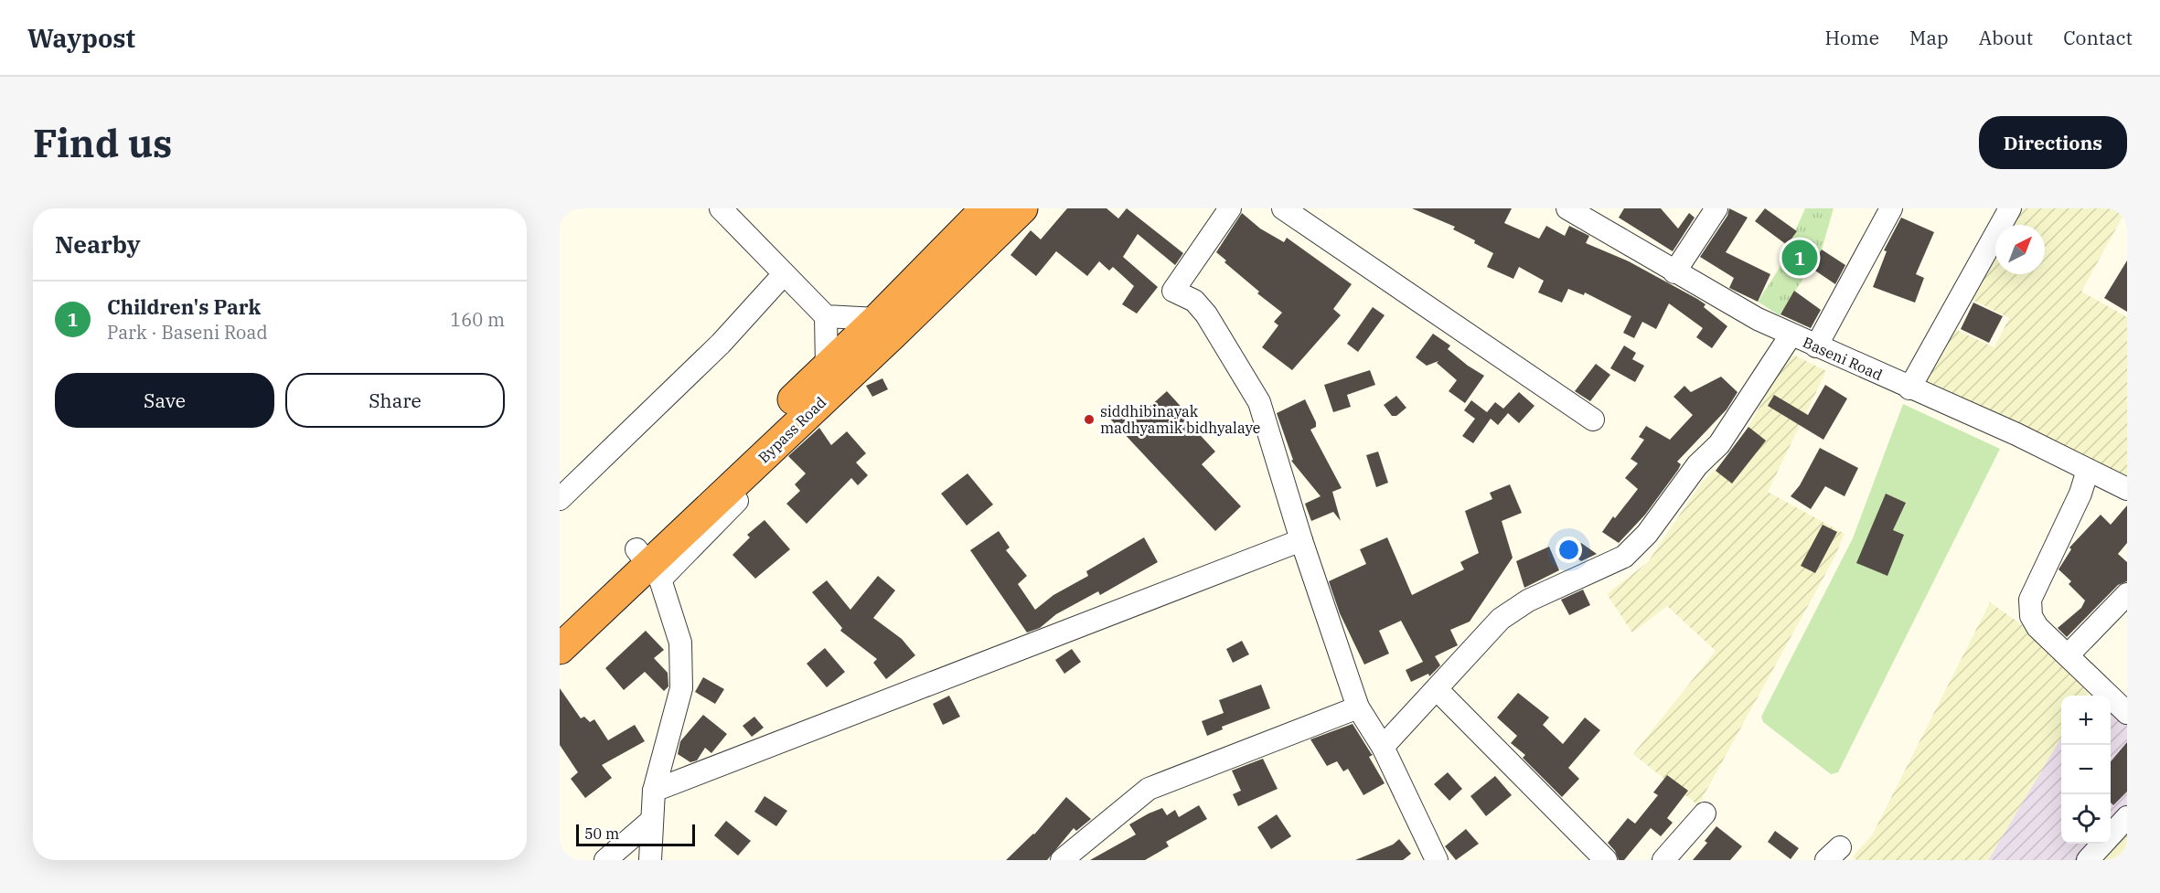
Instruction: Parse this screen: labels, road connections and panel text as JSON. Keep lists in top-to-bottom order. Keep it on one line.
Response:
{"streets":{"highway":["Bypass Road"],"street":["Baseni Road"]},"places":["siddhibinayak madhyamik bidhyalaye"],"scale_bar":"50 m","north":"top right","page":{"header":"Waypost","nav":["Home","Map","About","Contact"],"buttons":["Directions",["Save","Share"]],"title":"Find us","heading":"Nearby","pins":"1","list":[{"mark":"1","name":"Children's Park","note":"Park · Baseni Road","value":"160 m"}],"map_buttons":["+","−"],"scale":"50 m"}}
